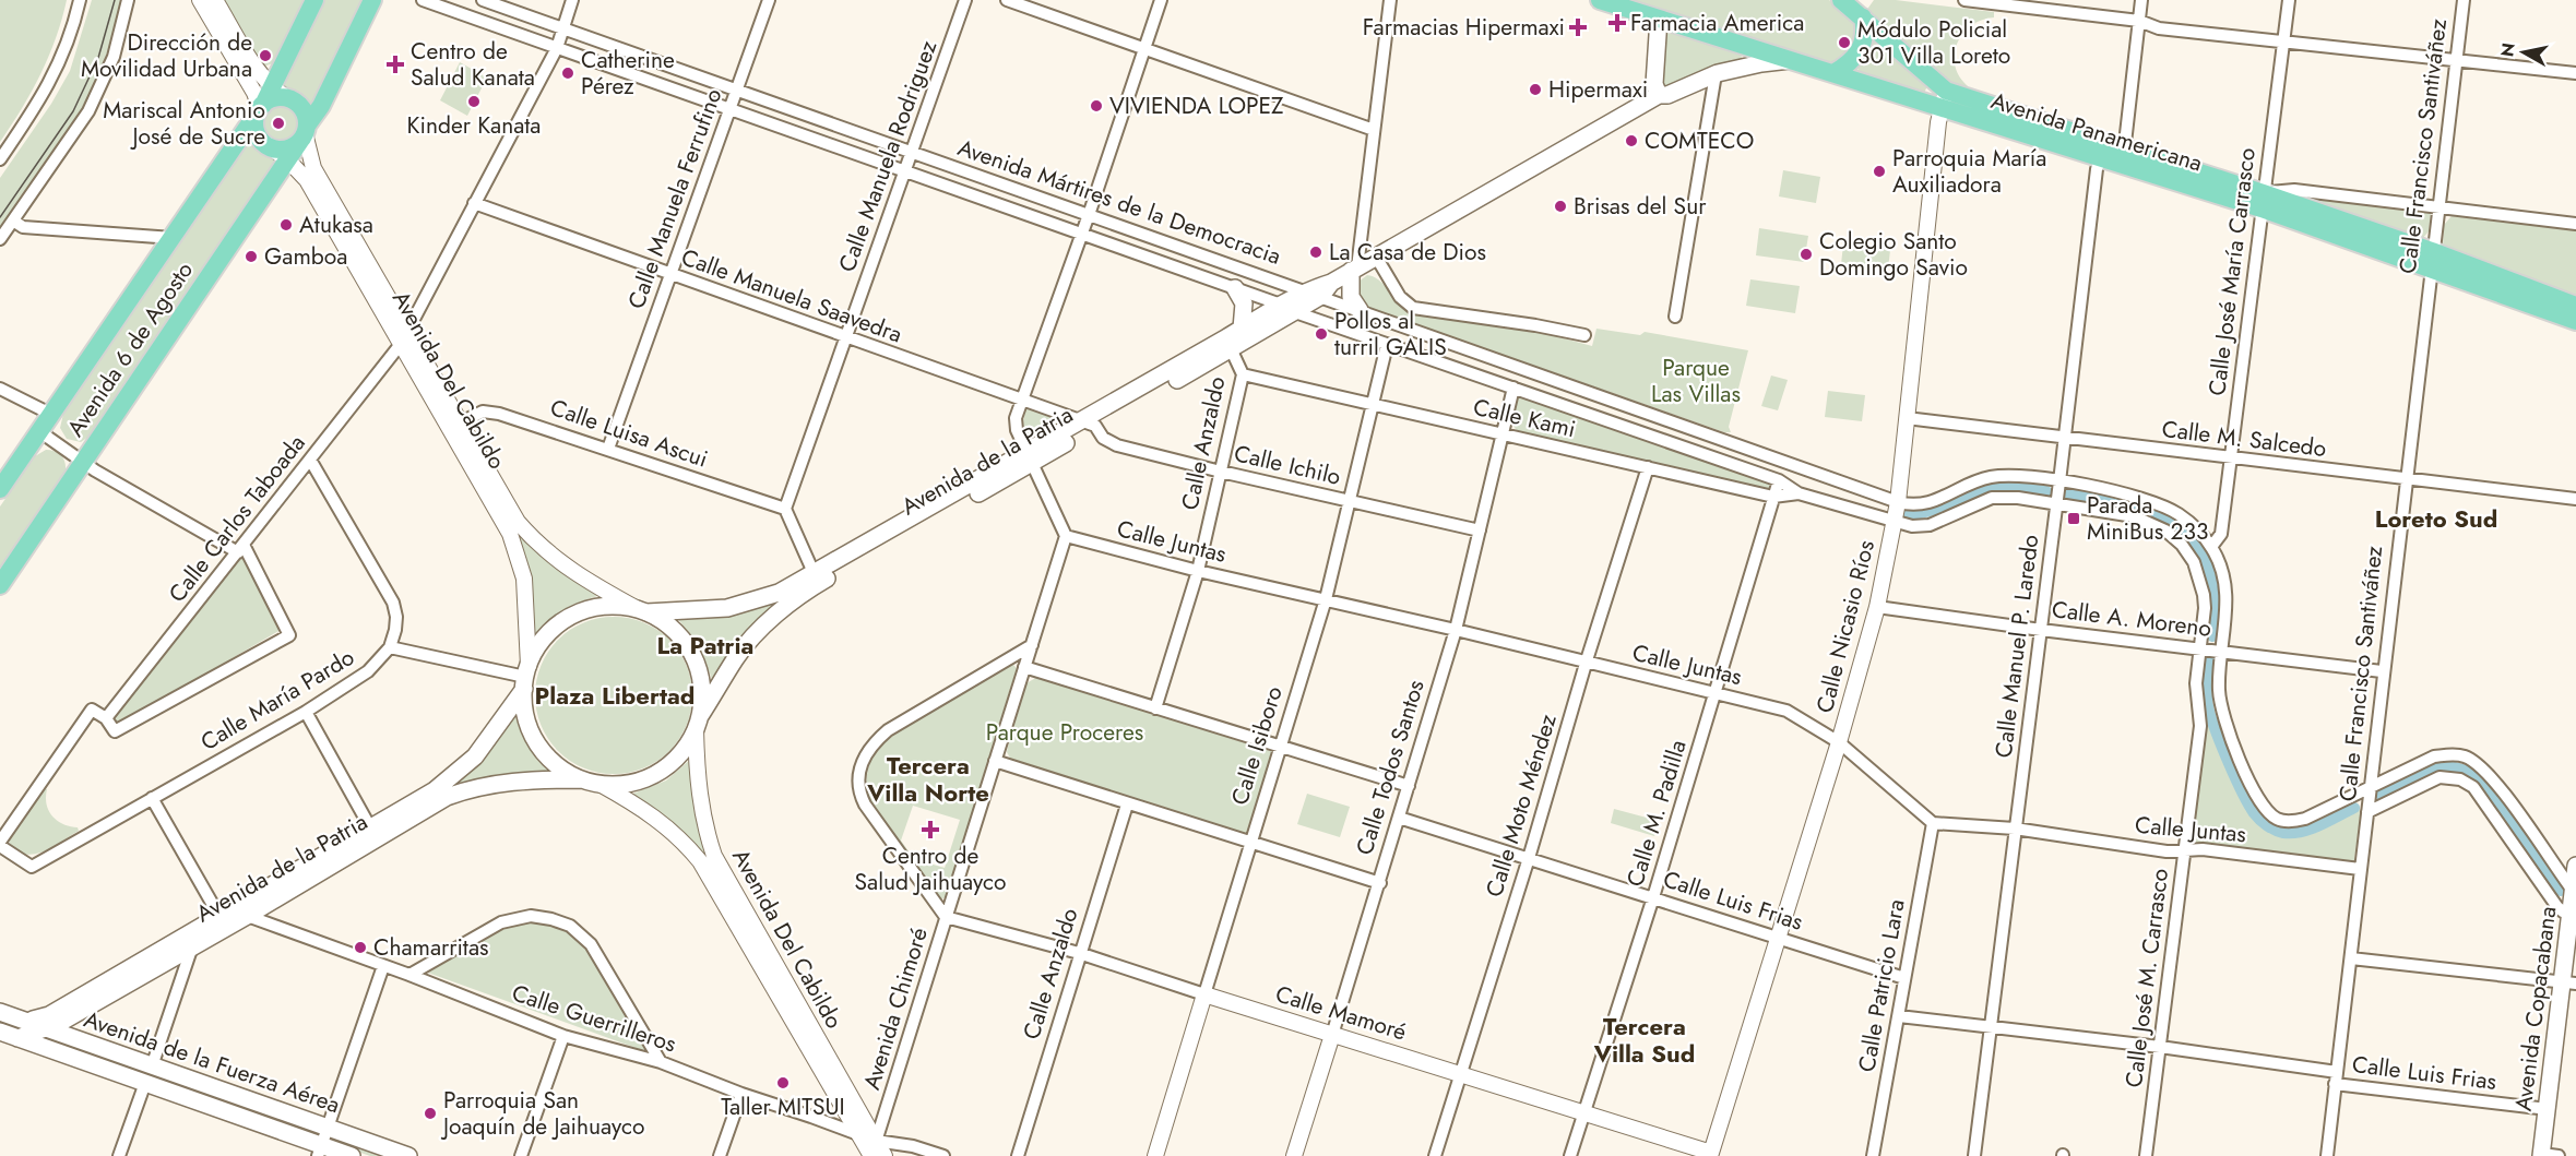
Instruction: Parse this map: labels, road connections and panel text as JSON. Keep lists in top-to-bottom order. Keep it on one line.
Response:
{"streets":{"main road":["Avenida Panamericana","Avenida 6 de Agosto","Avenida de la Patria","Avenida Copacabana","Avenida de la Fuerza Aérea"],"street":["Calle Francisco Santiváñez","Calle Manuela Rodriguez","Calle Manuela Ferrufino","Avenida Mártires de la Democracia","Calle José María Carrasco","Calle Manuela Saavedra","Avenida Del Cabildo","Calle Kami","Calle Luisa Ascui","Calle M. Salcedo","Calle Anzaldo","Calle Ichilo","Calle Carlos Taboada","Calle Juntas","Calle A. Moreno","Calle Nicasio Ríos","Calle Manuel P. Laredo","Calle María Pardo","Calle Isiboro","Calle Todos Santos","Calle Moto Méndez","Calle M. Padilla","Calle Luis Frias","Calle José M. Carrasco","Calle Patricio Lara","Avenida Chimoré","Calle Mamoré","Calle Guerrilleros"]},"crossings":[["Avenida Panamericana","Calle Francisco Santiváñez"],["Avenida Panamericana","Calle José María Carrasco"],["Avenida Panamericana","Avenida de la Patria"],["Avenida Panamericana","Calle Nicasio Ríos"],["Avenida Panamericana","Calle Manuel P. Laredo"],["Calle Francisco Santiváñez","Calle M. Salcedo"],["Calle Francisco Santiváñez","Calle Juntas"],["Calle Francisco Santiváñez","Calle A. Moreno"],["Calle Francisco Santiváñez","Calle Luis Frias"],["Calle Manuela Rodriguez","Avenida Mártires de la Democracia"],["Calle Manuela Rodriguez","Calle Manuela Saavedra"],["Calle Manuela Rodriguez","Calle Luisa Ascui"],["Calle Manuela Ferrufino","Avenida Mártires de la Democracia"],["Calle Manuela Ferrufino","Calle Manuela Saavedra"],["Calle Manuela Ferrufino","Calle Luisa Ascui"],["Avenida Mártires de la Democracia","Calle Kami"],["Avenida Mártires de la Democracia","Avenida de la Patria"],["Avenida Mártires de la Democracia","Calle Carlos Taboada"],["Avenida Mártires de la Democracia","Calle A. Moreno"],["Avenida Mártires de la Democracia","Calle Nicasio Ríos"],["Avenida Mártires de la Democracia","Calle Manuel P. Laredo"],["Avenida Mártires de la Democracia","Calle Isiboro"],["Avenida Mártires de la Democracia","Calle Todos Santos"],["Avenida Mártires de la Democracia","Calle M. Padilla"],["Avenida Mártires de la Democracia","Calle José M. Carrasco"],["Calle José María Carrasco","Calle M. Salcedo"],["Calle Manuela Saavedra","Avenida de la Patria"],["Calle Manuela Saavedra","Calle Ichilo"],["Calle Manuela Saavedra","Calle Carlos Taboada"],["Avenida 6 de Agosto","Avenida Del Cabildo"],["Avenida Del Cabildo","Calle Luisa Ascui"],["Avenida Del Cabildo","Avenida de la Patria"],["Avenida Del Cabildo","Calle Carlos Taboada"],["Avenida Del Cabildo","Avenida Chimoré"],["Avenida Del Cabildo","Calle Guerrilleros"],["Calle Kami","Calle Anzaldo"],["Calle Kami","Calle Isiboro"],["Calle Kami","Calle Todos Santos"],["Calle Kami","Calle Moto Méndez"],["Calle Kami","Calle M. Padilla"],["Calle M. Salcedo","Calle Nicasio Ríos"],["Calle M. Salcedo","Calle Manuel P. Laredo"],["Calle Anzaldo","Avenida de la Patria"],["Calle Anzaldo","Calle Ichilo"],["Calle Anzaldo","Calle Juntas"],["Calle Anzaldo","Calle Mamoré"],["Avenida de la Patria","Calle Ichilo"],["Avenida de la Patria","Calle Guerrilleros"],["Avenida de la Patria","Avenida de la Fuerza Aérea"],["Calle Ichilo","Calle Isiboro"],["Calle Ichilo","Calle Todos Santos"],["Calle Juntas","Calle Nicasio Ríos"],["Calle Juntas","Calle Manuel P. Laredo"],["Calle Juntas","Calle Isiboro"],["Calle Juntas","Calle Todos Santos"],["Calle Juntas","Calle Moto Méndez"],["Calle Juntas","Calle M. Padilla"],["Calle Juntas","Calle José M. Carrasco"],["Calle Juntas","Calle Patricio Lara"],["Calle Juntas","Avenida Chimoré"],["Calle A. Moreno","Calle Nicasio Ríos"],["Calle A. Moreno","Calle Manuel P. Laredo"],["Calle A. Moreno","Calle José M. Carrasco"],["Calle Nicasio Ríos","Calle Luis Frias"],["Calle Nicasio Ríos","Calle Mamoré"],["Calle Manuel P. Laredo","Calle Luis Frias"],["Calle Isiboro","Calle Mamoré"],["Calle Todos Santos","Calle Luis Frias"],["Calle Todos Santos","Calle Mamoré"],["Calle Moto Méndez","Calle Luis Frias"],["Calle Moto Méndez","Calle Mamoré"],["Calle M. Padilla","Calle Luis Frias"],["Calle M. Padilla","Calle Mamoré"],["Calle Luis Frias","Calle José M. Carrasco"],["Calle Luis Frias","Calle Patricio Lara"],["Calle Luis Frias","Avenida Copacabana"],["Avenida Chimoré","Calle Mamoré"]],"districts":["Loreto Sud","La Patria","Plaza Libertad","Tercera Villa Norte","Tercera Villa Sud"],"parks":["Parque Las Villas","Parque Proceres"],"places":{"health":["Farmacia America","Farmacias Hipermaxi","Centro de Salud Kanata","Centro de Salud Jaihuayco"],"other":["Módulo Policial 301 Villa Loreto","Dirección de Movilidad Urbana","Catherine Pérez","Hipermaxi","Kinder Kanata","VIVIENDA LOPEZ","Mariscal Antonio José de Sucre","COMTECO","Parroquia María Auxiliadora","Brisas del Sur","Atukasa","La Casa de Dios","Colegio Santo Domingo Savio","Gamboa","Pollos al turril GALIS","Chamarritas","Taller MITSUI","Parroquia San Joaquín de Jaihuayco"],"transit":["Parada MiniBus 233"]},"north":"left"}
